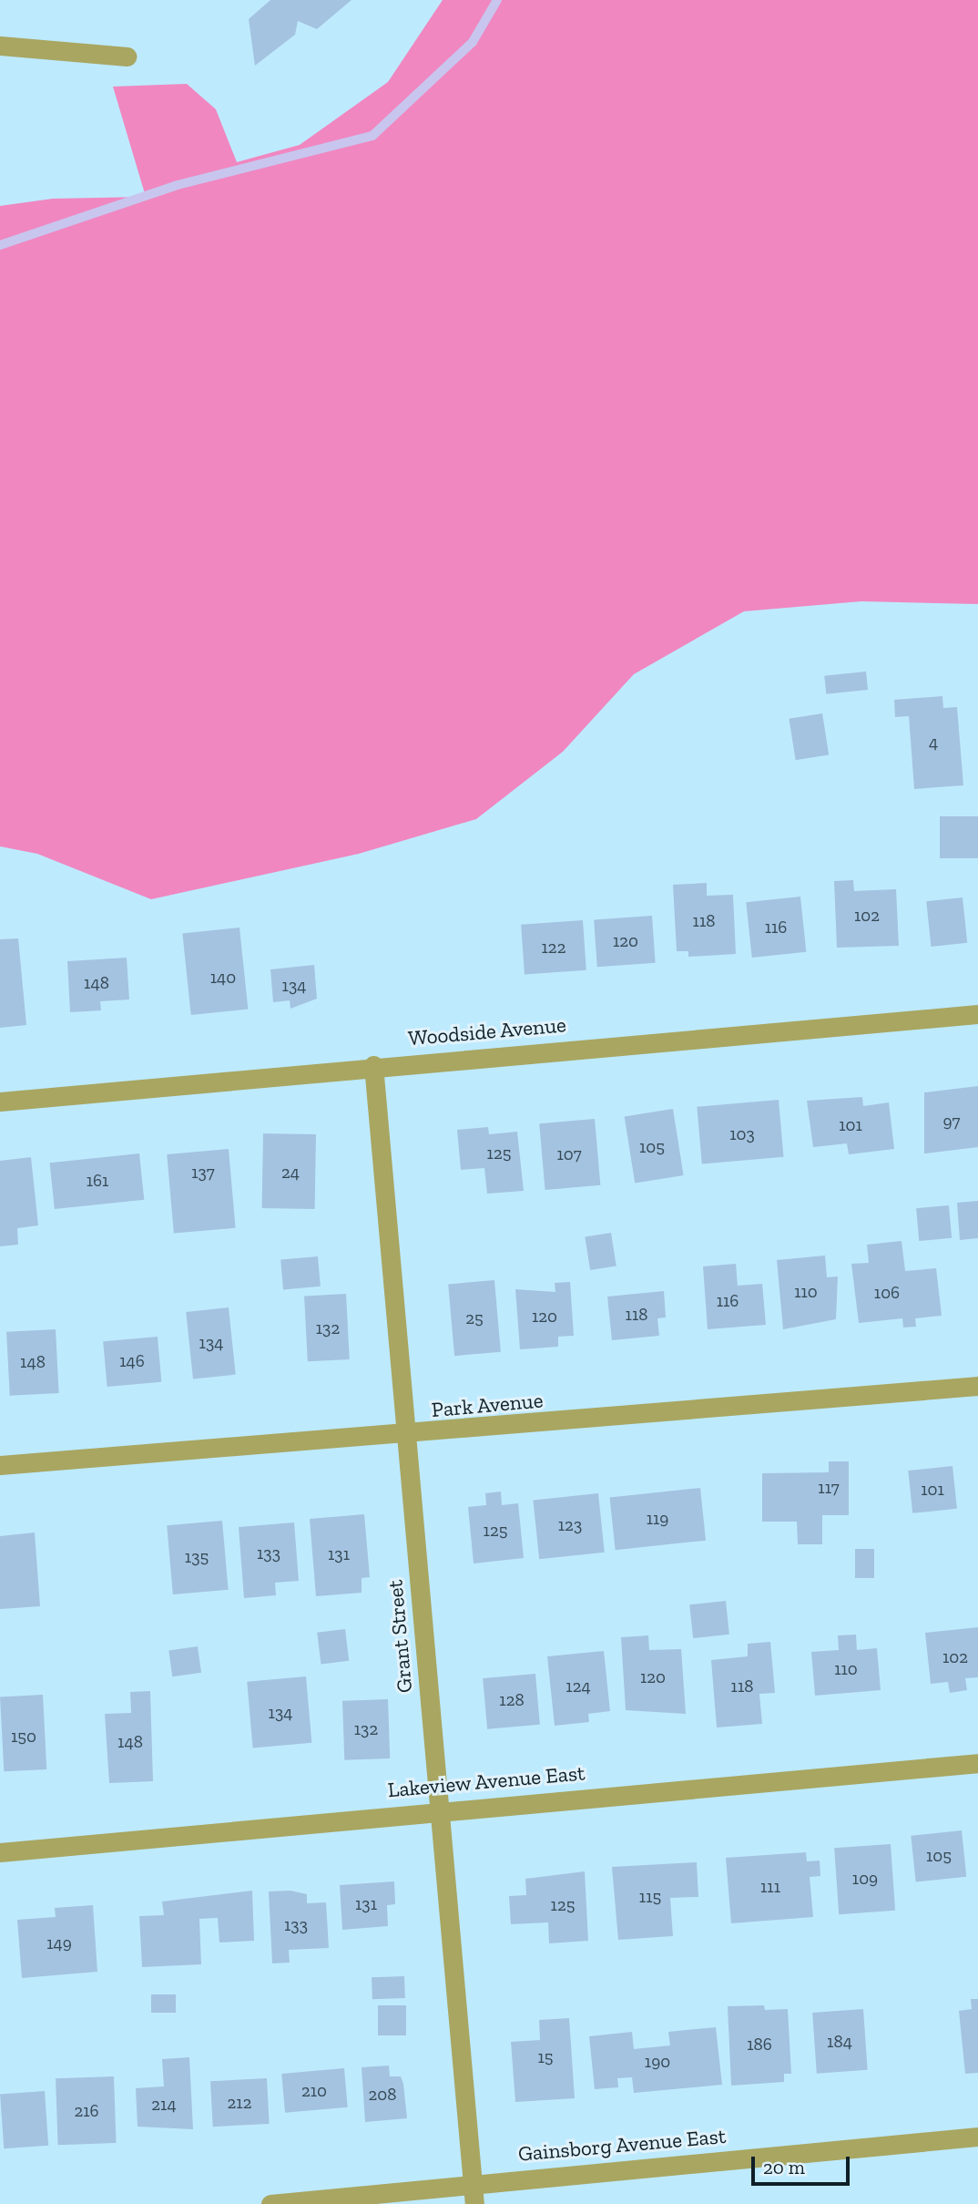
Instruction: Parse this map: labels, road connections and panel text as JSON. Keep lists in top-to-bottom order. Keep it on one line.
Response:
{"streets":{"street":["Woodside Avenue","Park Avenue","Grant Street","Lakeview Avenue East","Gainsborg Avenue East"]},"crossings":[["Woodside Avenue","Grant Street"],["Park Avenue","Grant Street"],["Grant Street","Lakeview Avenue East"],["Grant Street","Gainsborg Avenue East"]],"house_numbers":["4","102","118","116","120","122","140","148","134","97","101","103","105","125","107","137","24","161","110","106","116","118","120","25","132","134","146","148","117","101","119","123","125","133","131","135","102","110","120","124","118","128","134","132","150","148","105","109","111","115","131","125","133","149","184","186","15","190","210","208","212","214","216"],"scale_bar":"20 m"}
